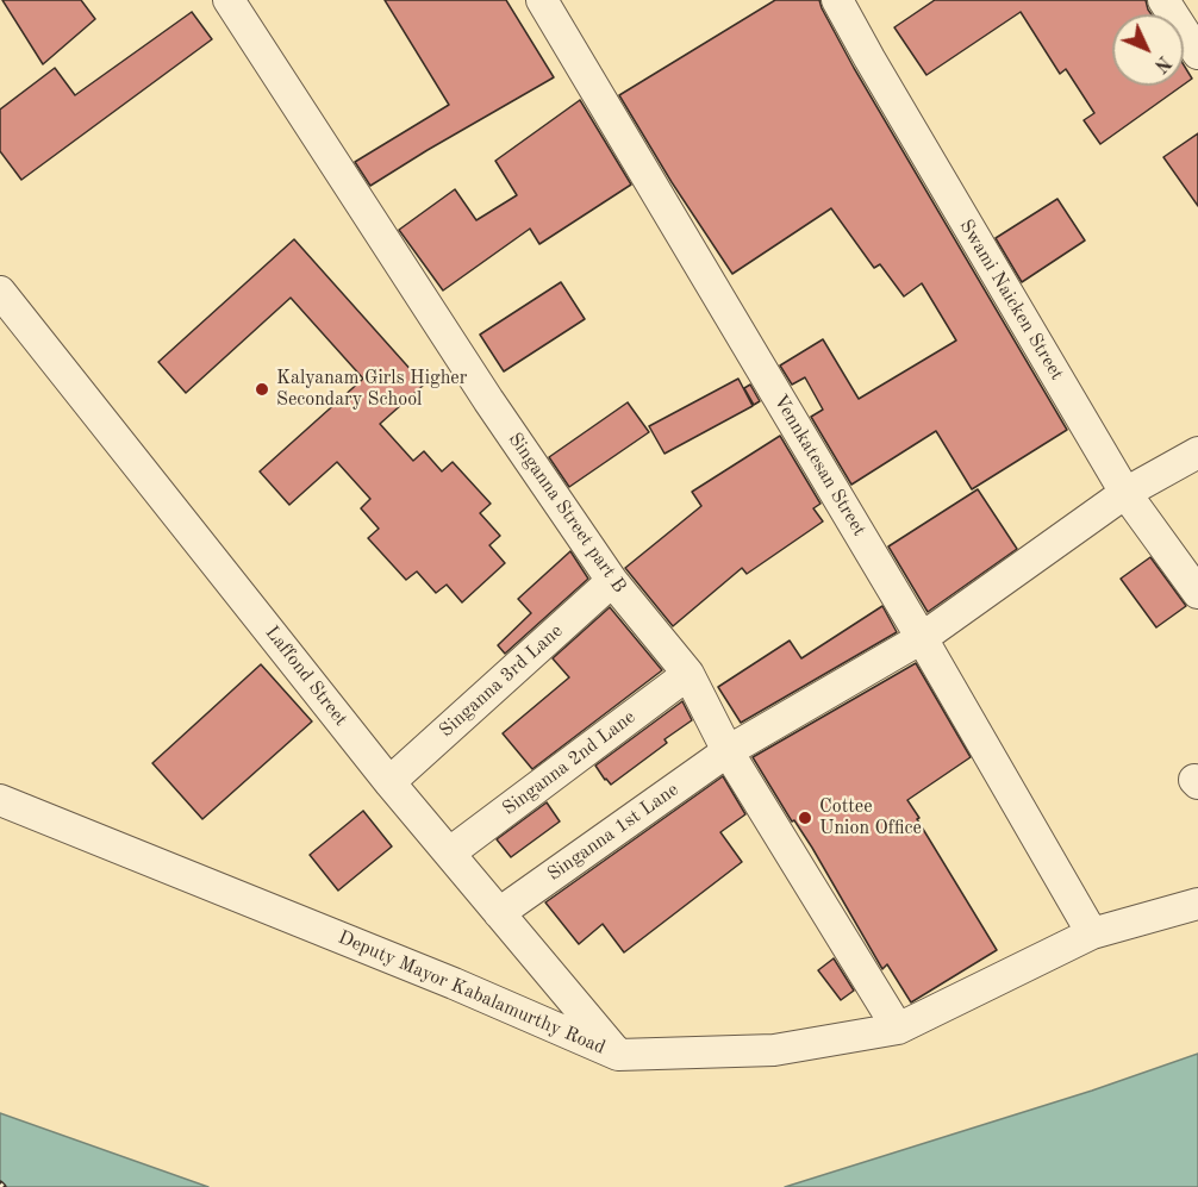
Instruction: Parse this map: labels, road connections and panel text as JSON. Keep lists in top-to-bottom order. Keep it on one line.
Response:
{"streets":{"street":["Swami Naicken Street","Vennkatesan Street","Singanna Street part B","Laffond Street","Singanna 3rd Lane","Singanna 2nd Lane","Singanna 1st Lane","Deputy Mayor Kabalamurthy Road"]},"crossings":[["Swami Naicken Street","Singanna 1st Lane"],["Vennkatesan Street","Singanna 1st Lane"],["Vennkatesan Street","Deputy Mayor Kabalamurthy Road"],["Singanna Street part B","Singanna 3rd Lane"],["Singanna Street part B","Singanna 2nd Lane"],["Singanna Street part B","Singanna 1st Lane"],["Singanna Street part B","Deputy Mayor Kabalamurthy Road"],["Laffond Street","Singanna 3rd Lane"],["Laffond Street","Singanna 2nd Lane"],["Laffond Street","Singanna 1st Lane"],["Laffond Street","Deputy Mayor Kabalamurthy Road"]],"places":["Kalyanam Girls Higher Secondary School","Cottee Union Office"],"north":"bottom right"}
